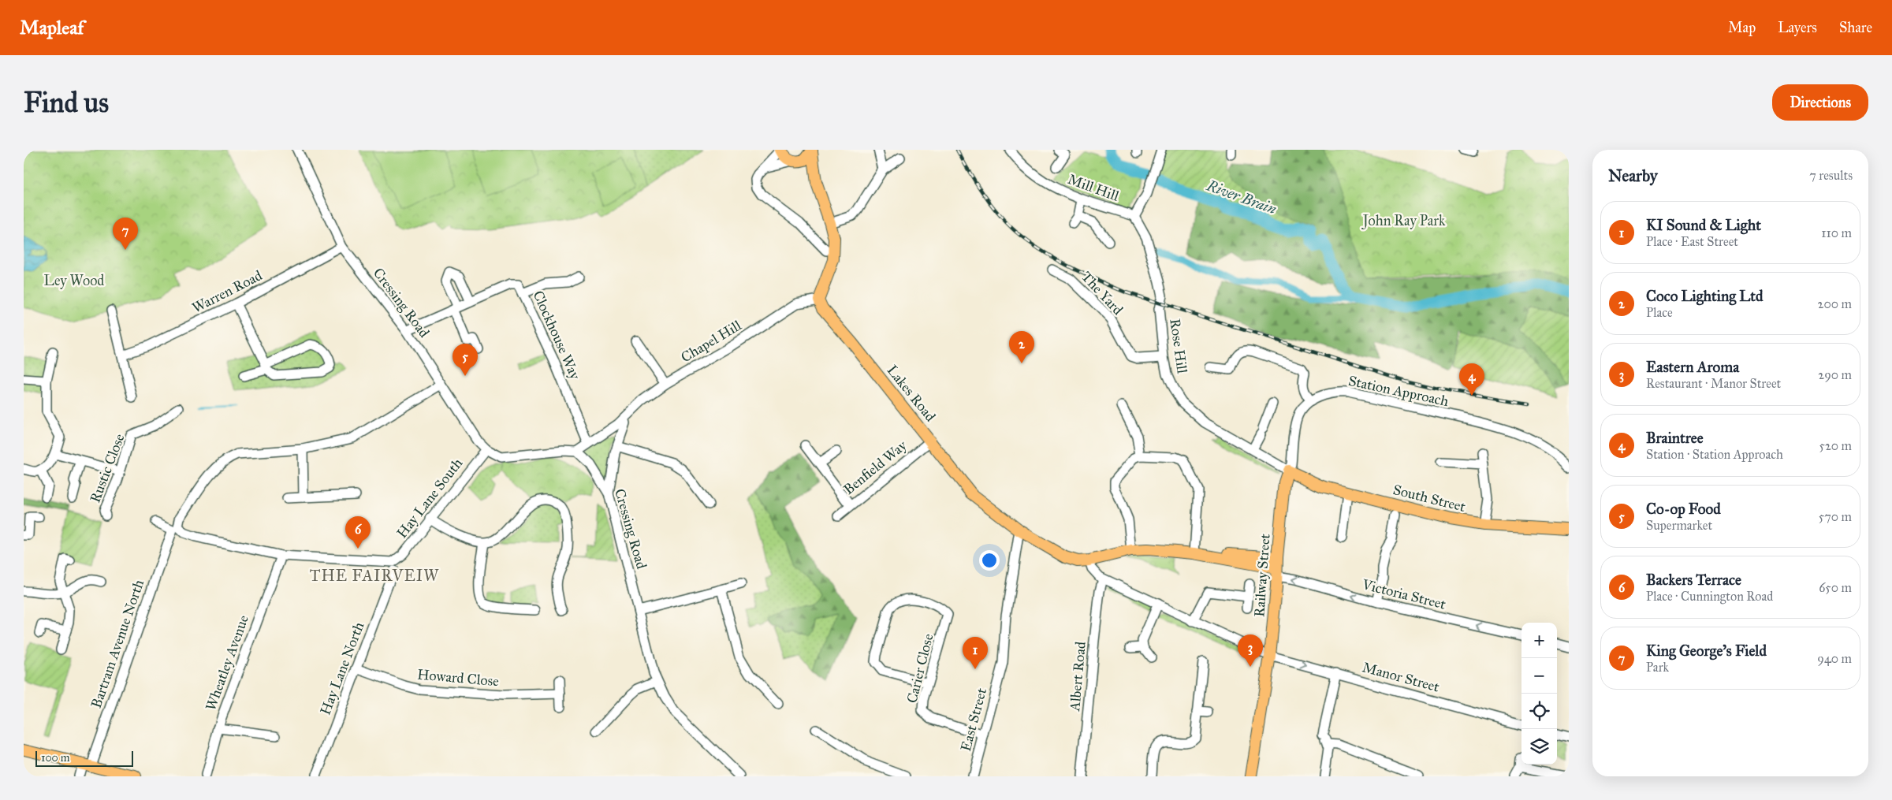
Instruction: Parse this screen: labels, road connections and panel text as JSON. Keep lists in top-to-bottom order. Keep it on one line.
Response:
{"streets":{"main road":["Lakes Road","South Street","Railway Street"],"street":["Mill Hill","Warren Road","The Yard","Cressing Road","Clockhouse Way","Chapel Hill","Rose Hill","Station Approach","Benfield Way","Rustic Close","Hay Lane South","Victoria Street","Bartram Avenue North","Wheatley Avenue","Hay Lane North","Carier Close","Albert Road","Manor Street","Howard Close","East Street"]},"crossings":[["Mill Hill","Rose Hill"],["Warren Road","Cressing Road"],["The Yard","Rose Hill"],["Cressing Road","Clockhouse Way"],["Cressing Road","Chapel Hill"],["Cressing Road","Hay Lane South"],["Cressing Road","Bartram Avenue North"],["Clockhouse Way","Chapel Hill"],["Chapel Hill","Lakes Road"],["Rose Hill","Station Approach"],["Rose Hill","South Street"],["Rose Hill","Railway Street"],["Station Approach","South Street"],["Station Approach","Railway Street"],["Lakes Road","Benfield Way"],["Lakes Road","Railway Street"],["Lakes Road","Victoria Street"],["Lakes Road","Manor Street"],["Lakes Road","East Street"],["Hay Lane South","Hay Lane North"],["South Street","Railway Street"],["Railway Street","Victoria Street"],["Railway Street","Manor Street"],["Hay Lane North","Howard Close"],["Carier Close","East Street"],["Albert Road","Manor Street"]],"one_way":["Victoria Street"],"districts":["THE FAIRVEIW"],"water":["River Brain"],"parks":["John Ray Park","Ley Wood"],"scale_bar":"100 m","page":{"header":"Mapleaf","nav":["Map","Layers","Share"],"buttons":"Directions","title":"Find us","heading":["Nearby","7 results"],"list":[{"mark":"1","name":"KI Sound & Light","note":"Place · East Street","value":"110 m"},{"mark":"2","name":"Coco Lighting Ltd","note":"Place","value":"200 m"},{"mark":"3","name":"Eastern Aroma","note":"Restaurant · Manor Street","value":"290 m"},{"mark":"4","name":"Braintree","note":"Station · Station Approach","value":"520 m"},{"mark":"5","name":"Co-op Food","note":"Supermarket","value":"570 m"},{"mark":"6","name":"Backers Terrace","note":"Place · Cunnington Road","value":"650 m"},{"mark":"7","name":"King George's Field","note":"Park","value":"940 m"}],"pins":["7","2","5","4","6","3","1"],"map_buttons":["+","−"],"scale":"100 m"}}
